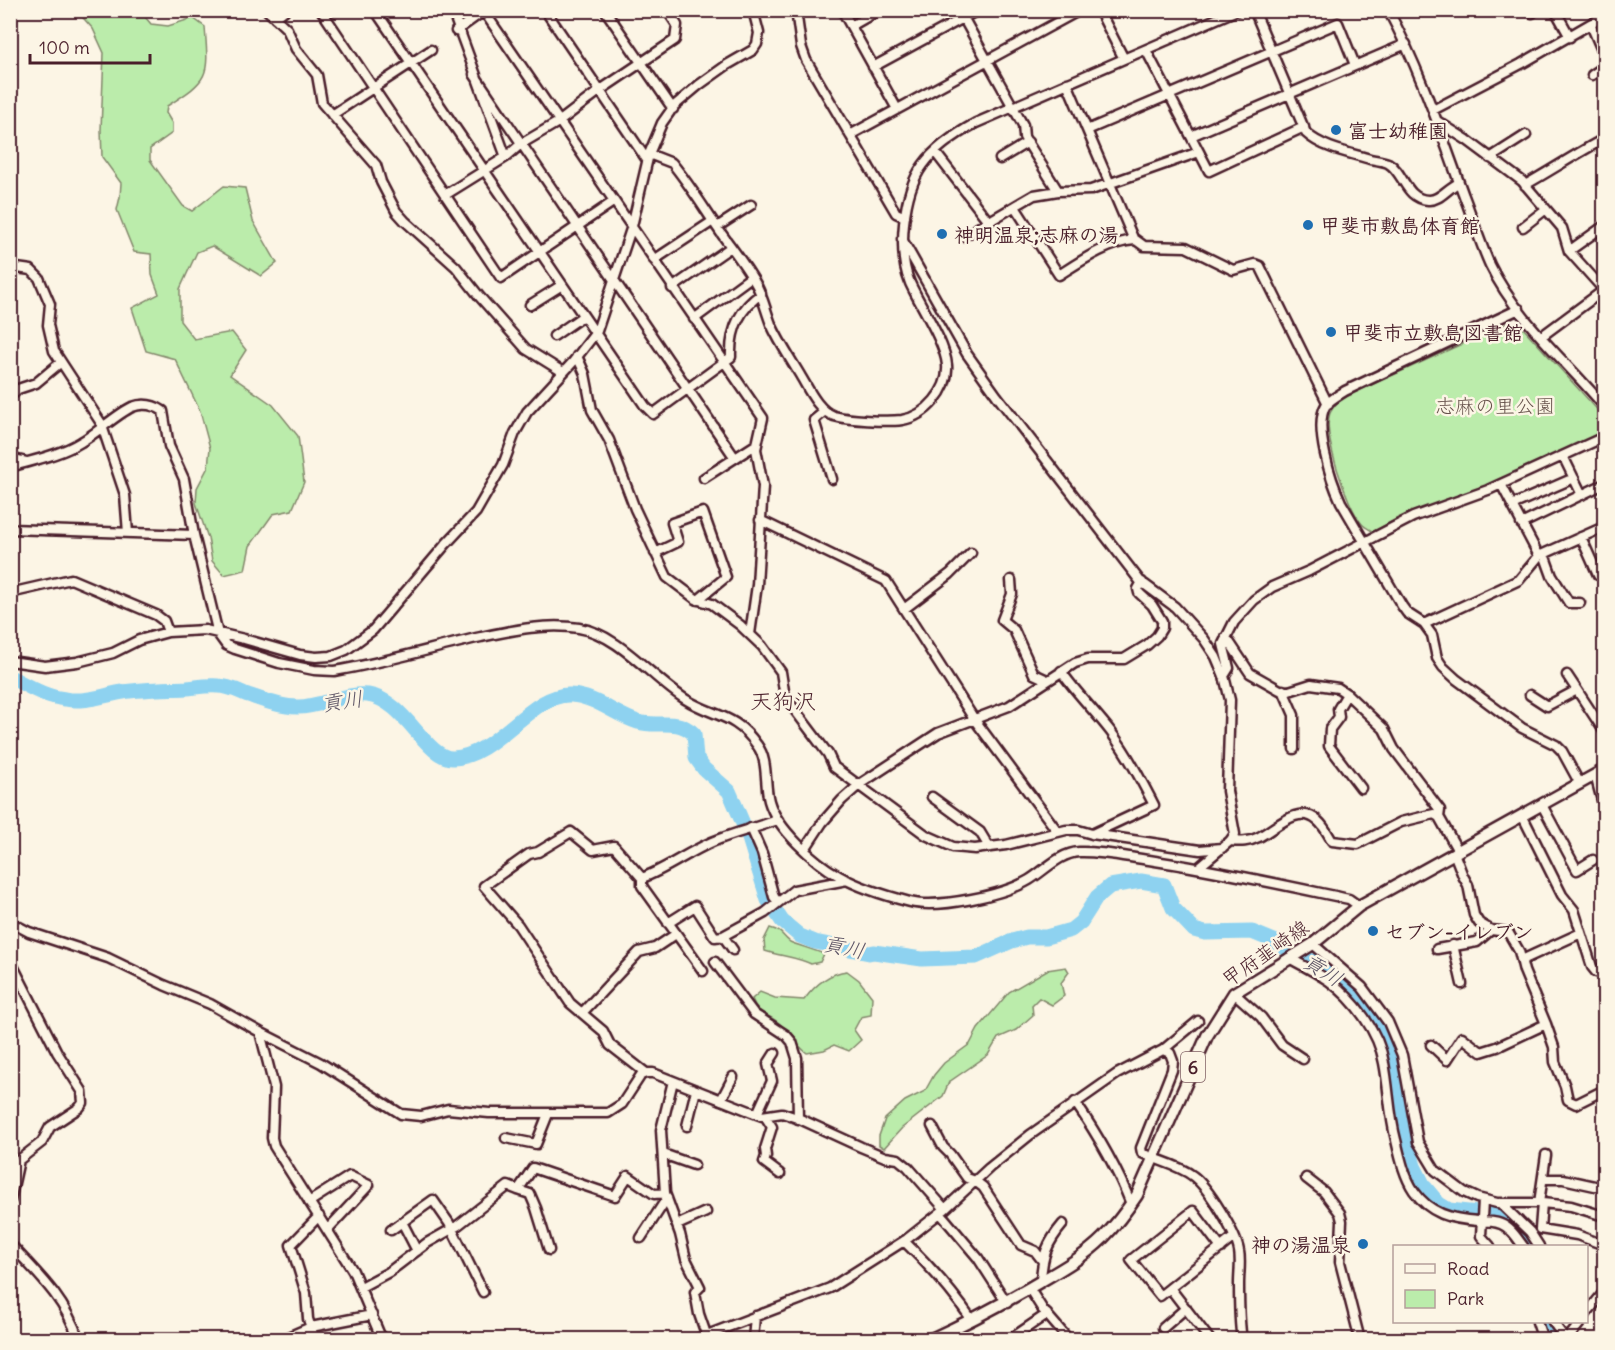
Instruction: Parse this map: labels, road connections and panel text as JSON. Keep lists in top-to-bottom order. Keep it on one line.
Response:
{"streets":{"main road":["甲府韮崎線","6"]},"districts":["天狗沢"],"water":["貢川"],"parks":["志麻の里公園"],"places":["富士幼稚園","甲斐市敷島体育館","神明温泉;志麻の湯","甲斐市立敷島図書館","セブン-イレブン","神の湯温泉"],"legend":["Road","Park"],"scale_bar":"100 m"}
